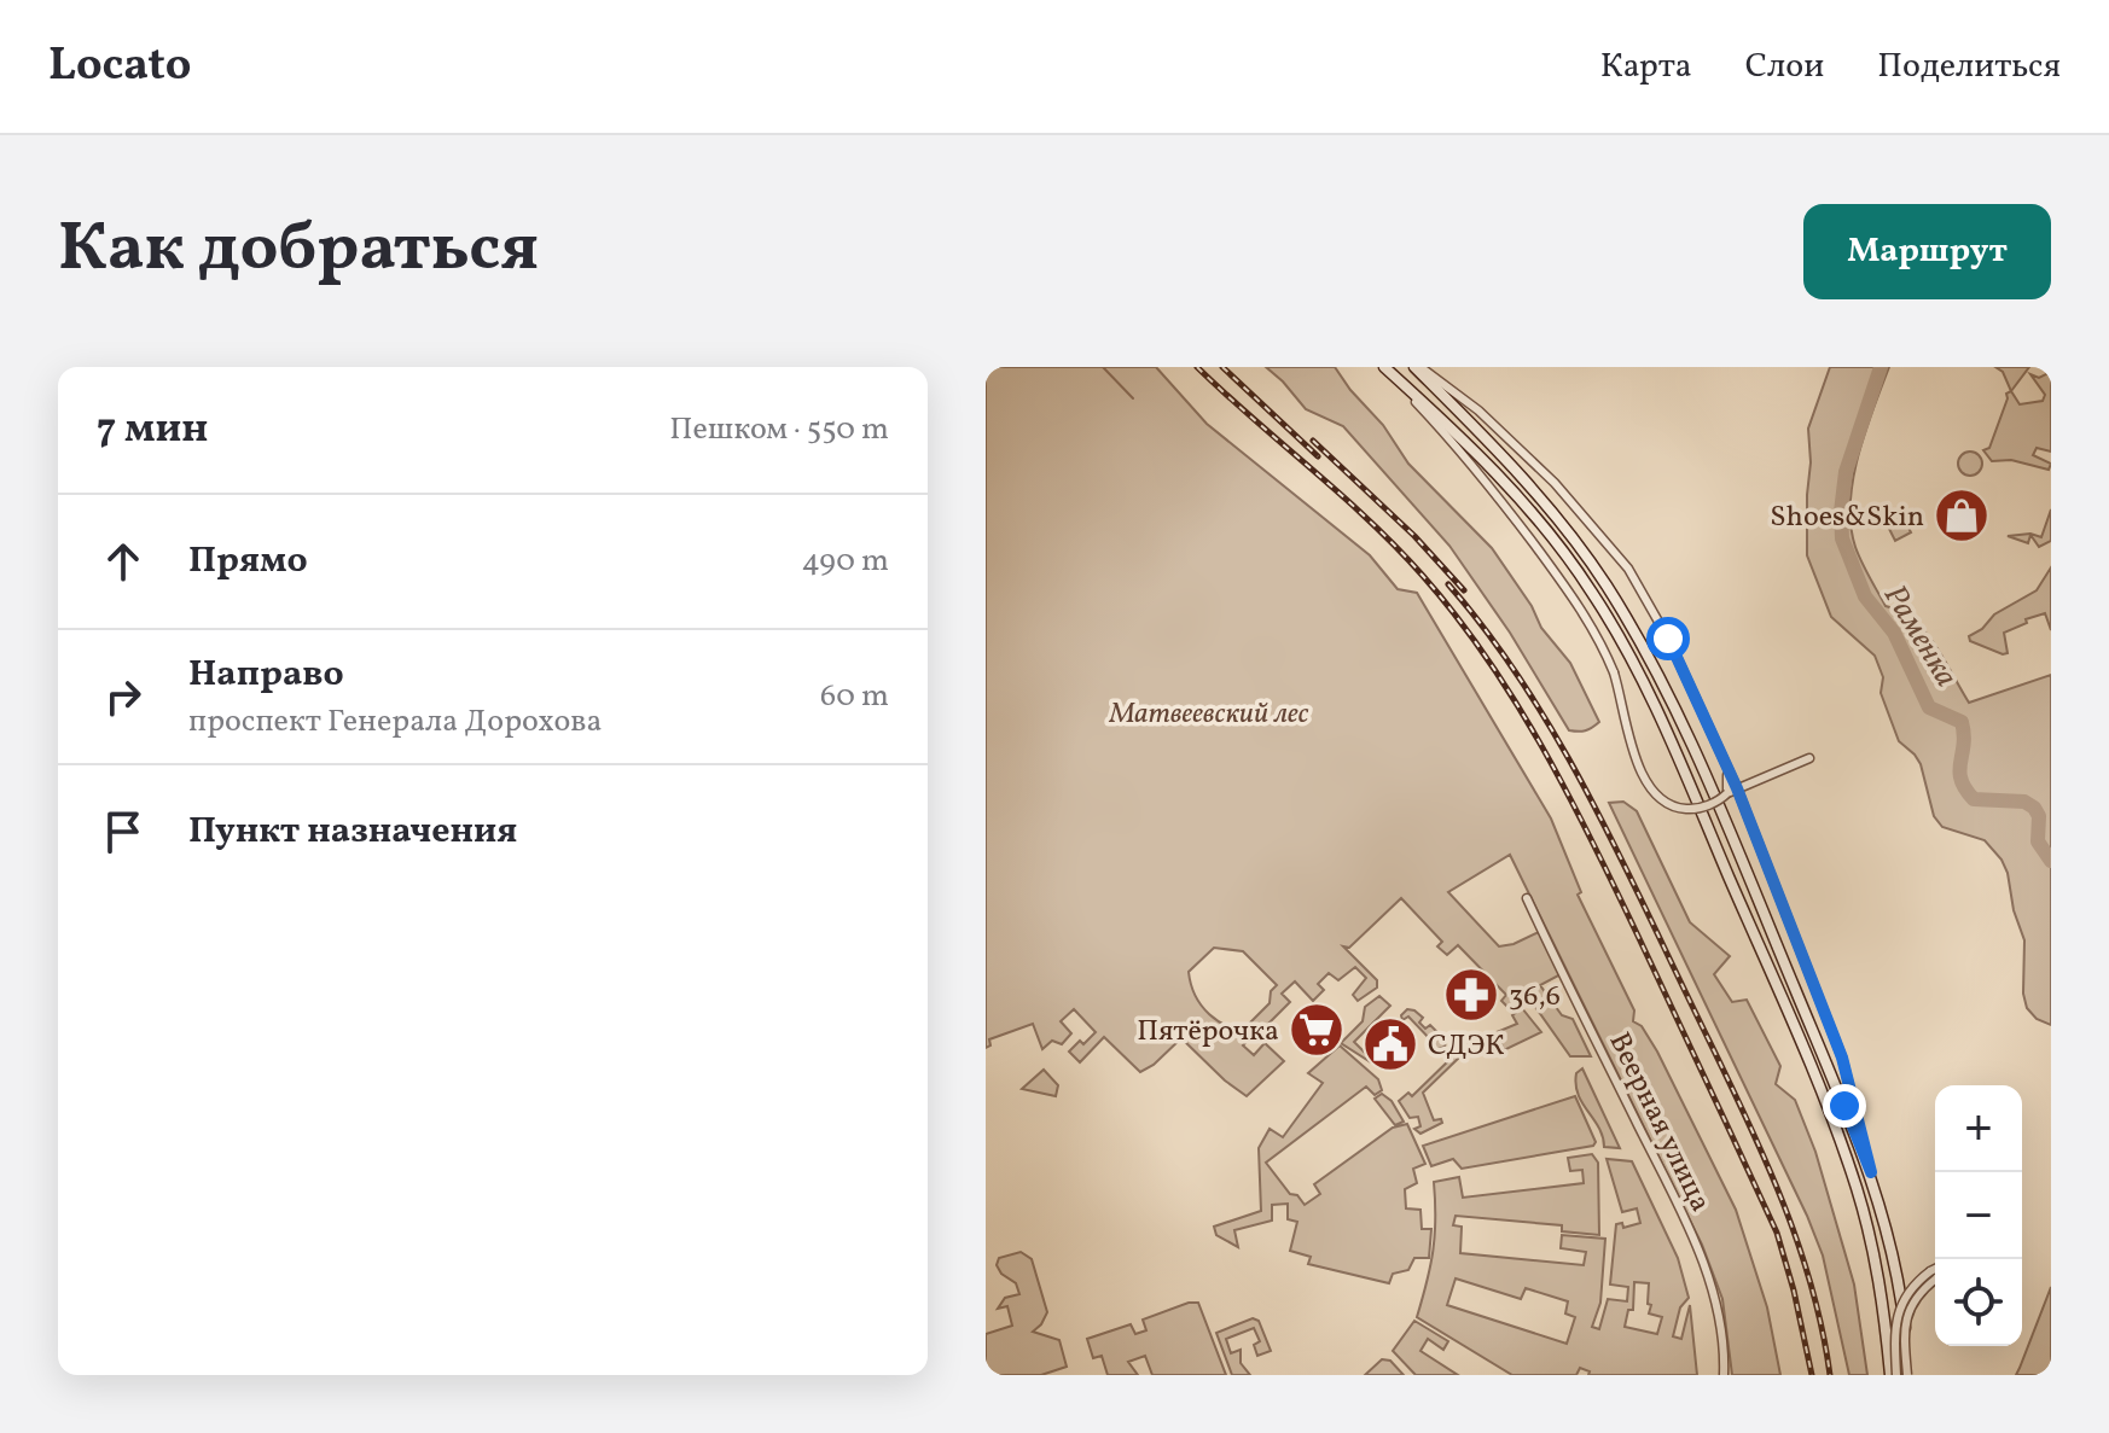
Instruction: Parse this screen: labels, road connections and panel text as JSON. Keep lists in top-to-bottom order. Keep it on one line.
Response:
{"streets":{"street":["Веерная улица"]},"water":["Раменка"],"parks":["Матвеевский лес"],"places":{"shop":["Shoes&Skin"],"pharmacy":["36,6"],"supermarket":["Пятёрочка"],"public building":["СДЭК"]},"page":{"header":"Locato","nav":["Карта","Слои","Поделиться"],"title":"Как добраться","buttons":"Маршрут","heading":["7 мин","Пешком · 550 m"],"list":[["Прямо","490 m"],["Направо","проспект Генерала Дорохова","60 m"],"Пункт назначения"],"map_buttons":["+","−"]}}
